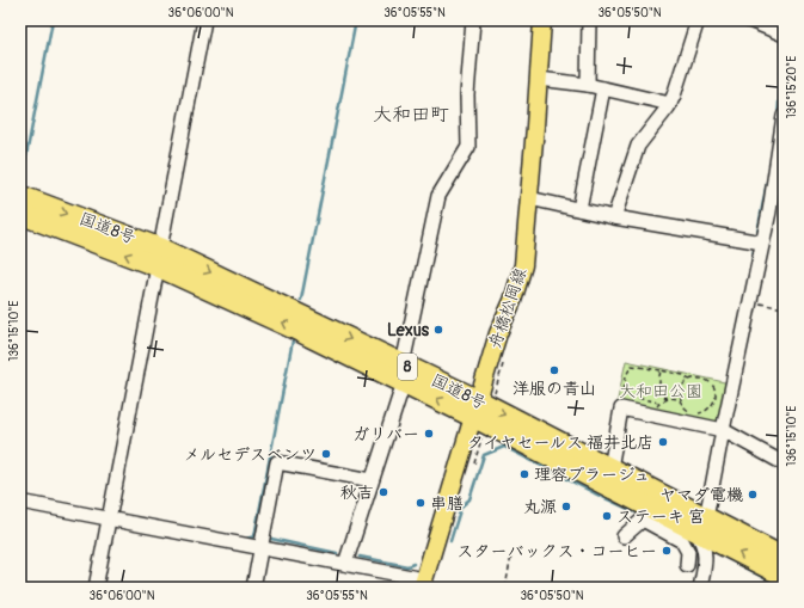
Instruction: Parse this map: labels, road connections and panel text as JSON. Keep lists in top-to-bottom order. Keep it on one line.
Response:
{"streets":{"highway":["国道8号","8"],"main road":["舟橋松岡線"]},"crossings":[["国道8号","舟橋松岡線"]],"districts":["大和田町"],"parks":["大和田公園"],"places":["Lexus","洋服の青山","ガリバー","タイヤセールス 福井北店","メルセデスベンツ","理容プラージュ","秋吉","ヤマダ電機","串膳","丸源","ステーキ 宮","スターバックス・コーヒー"],"coordinates":["36°06'00\"N","36°05'55\"N","36°05'50\"N","136°15'20\"E","136°15'10\"E"]}
